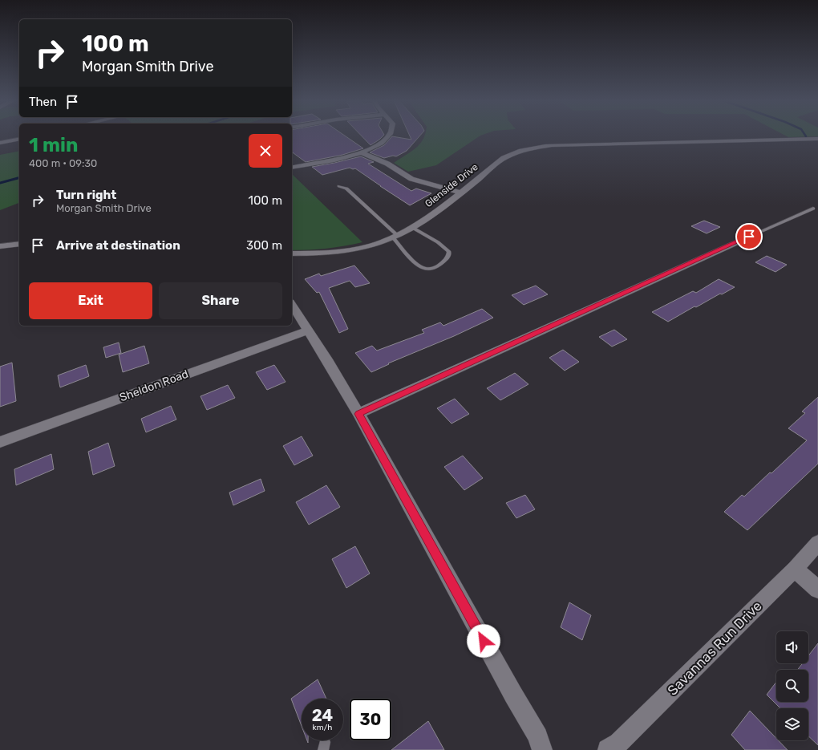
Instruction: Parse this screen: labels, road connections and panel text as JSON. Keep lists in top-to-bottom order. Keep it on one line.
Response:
{"streets":{"street":["Glenside Drive","Sheldon Road","Savannas Run Drive"]},"page":{"turn":["100 m","Morgan Smith Drive"],"then":"Then","heading":["1 min","400 m · 09:30"],"list":[{"name":"Turn right","note":"Morgan Smith Drive","value":"100 m"},{"name":"Arrive at destination","value":"300 m"}],"buttons":["Exit","Share"],"speed":"24 km/h","limit":"30"}}
